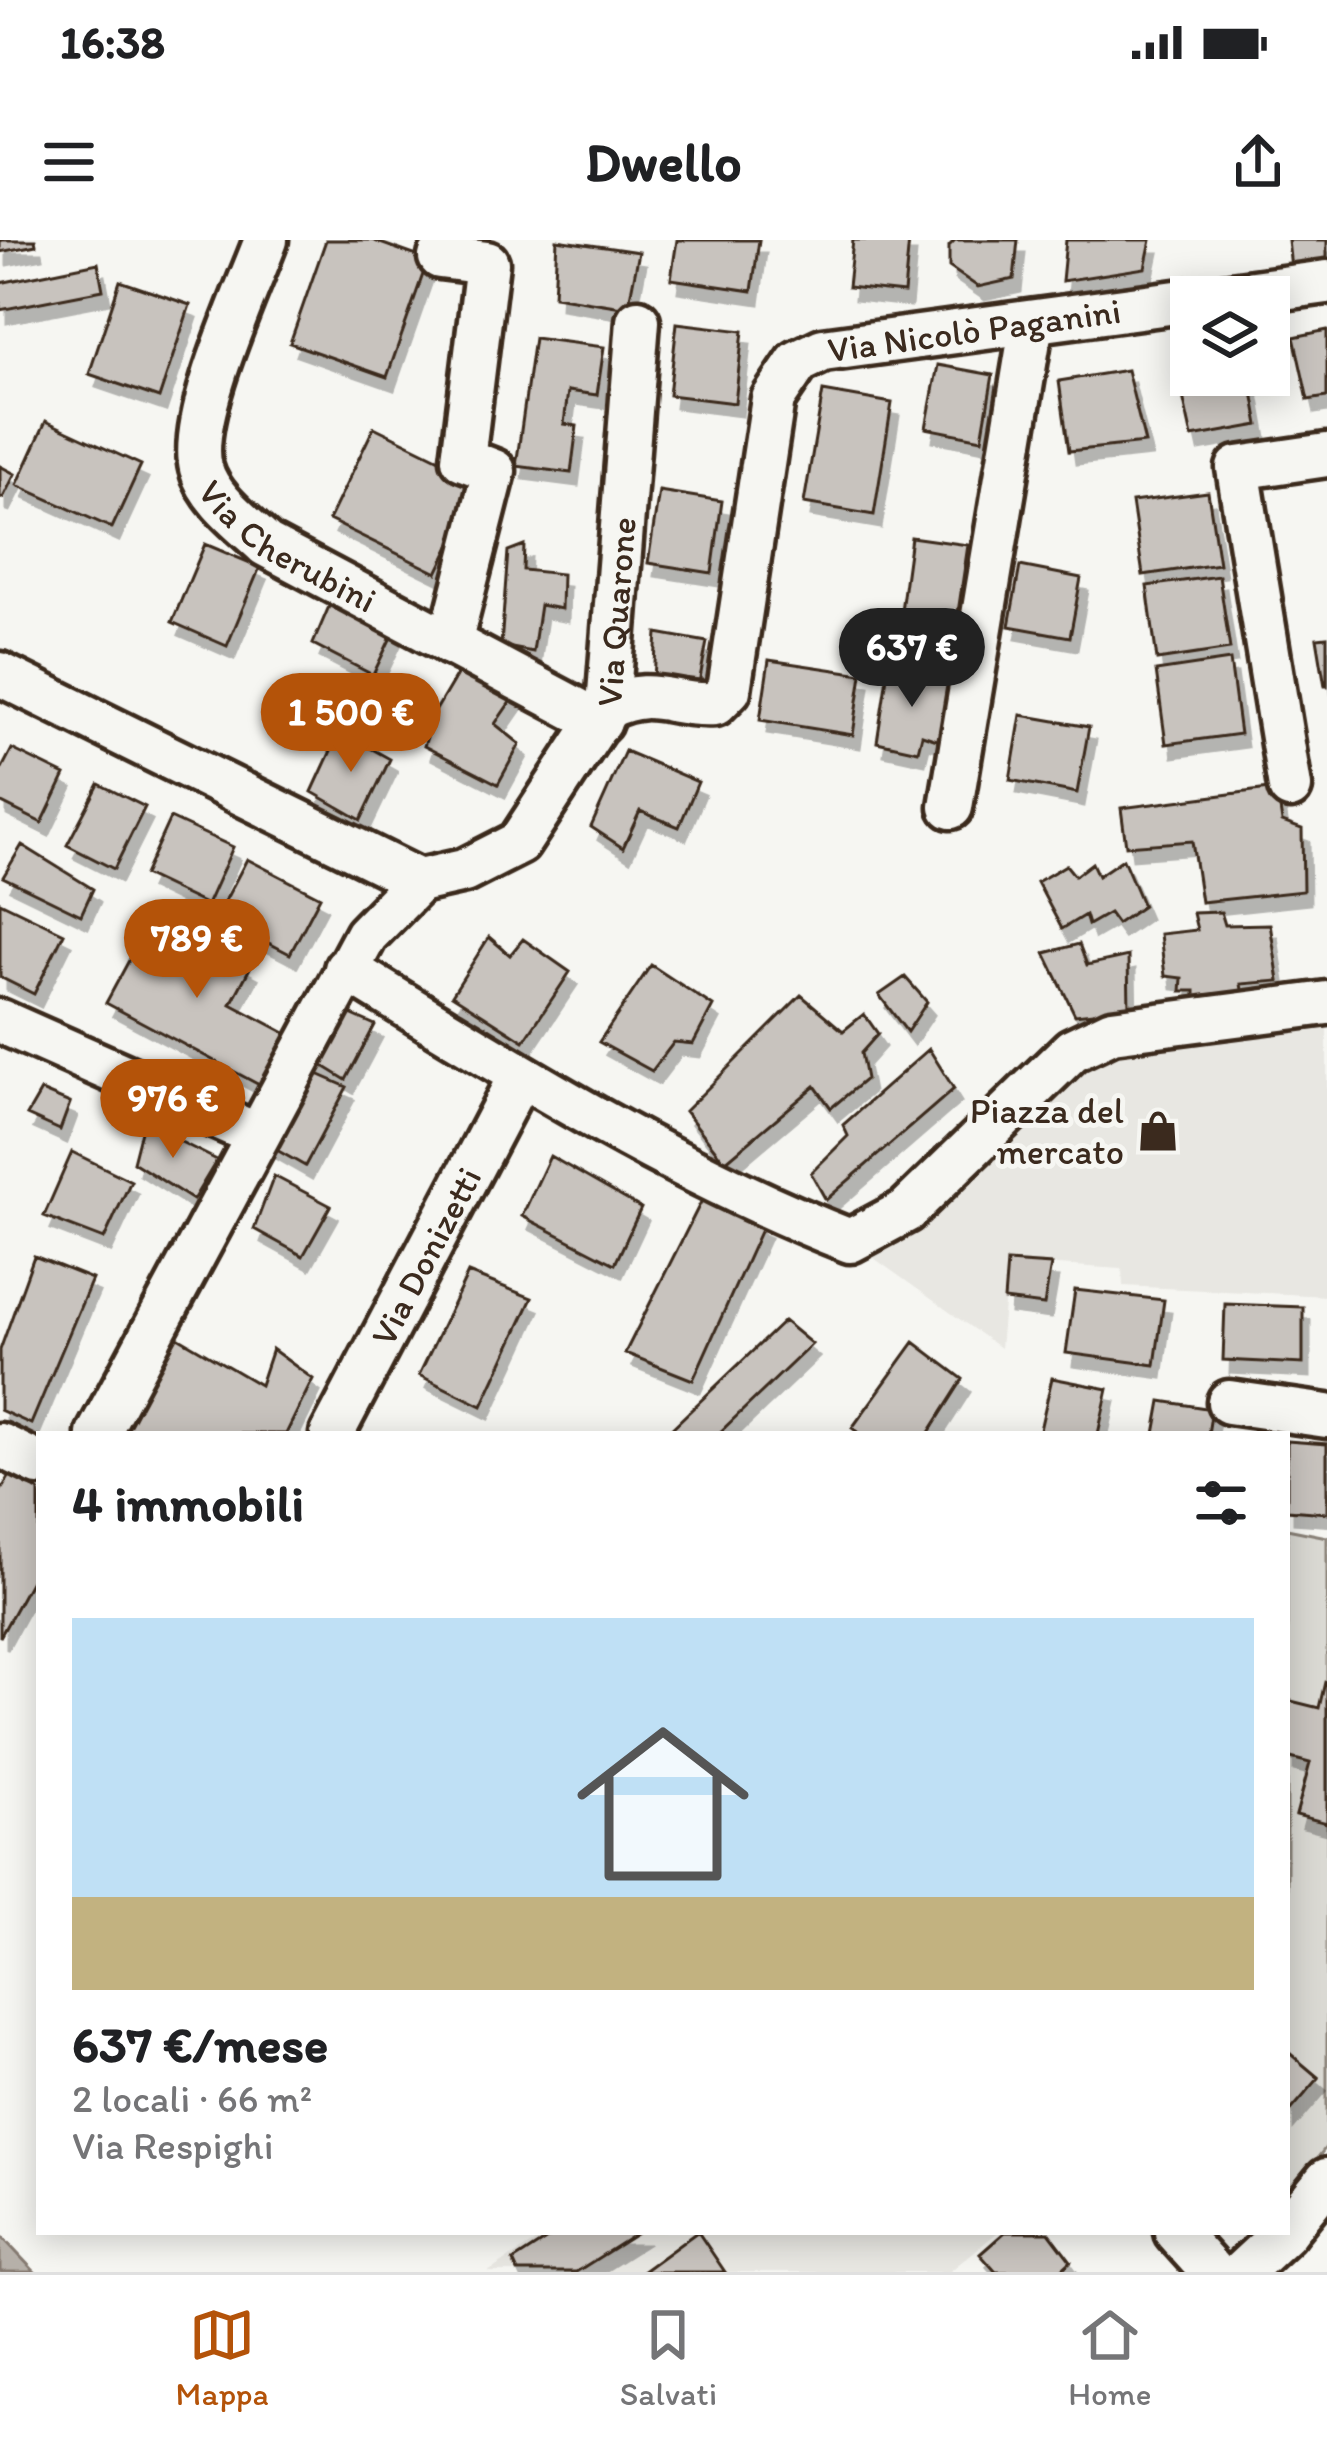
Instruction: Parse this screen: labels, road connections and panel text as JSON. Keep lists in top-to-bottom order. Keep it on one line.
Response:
{"streets":{"street":["Via Nicolò Paganini","Via Cherubini","Via Quarone","Via Donizetti"]},"crossings":[["Via Nicolò Paganini","Via Cherubini"],["Via Nicolò Paganini","Via Quarone"],["Via Cherubini","Via Quarone"]],"places":{"shop":["Piazza del mercato"]},"page":{"status":"16:38","header":"Dwello","price":["637 €","1 500 €","789 €","976 €"],"heading":"4 immobili","list":[{"name":"637 €/mese","note":"2 locali · 66 m² · Via Respighi"}],"tabs":["Mappa","Salvati","Home"]}}
